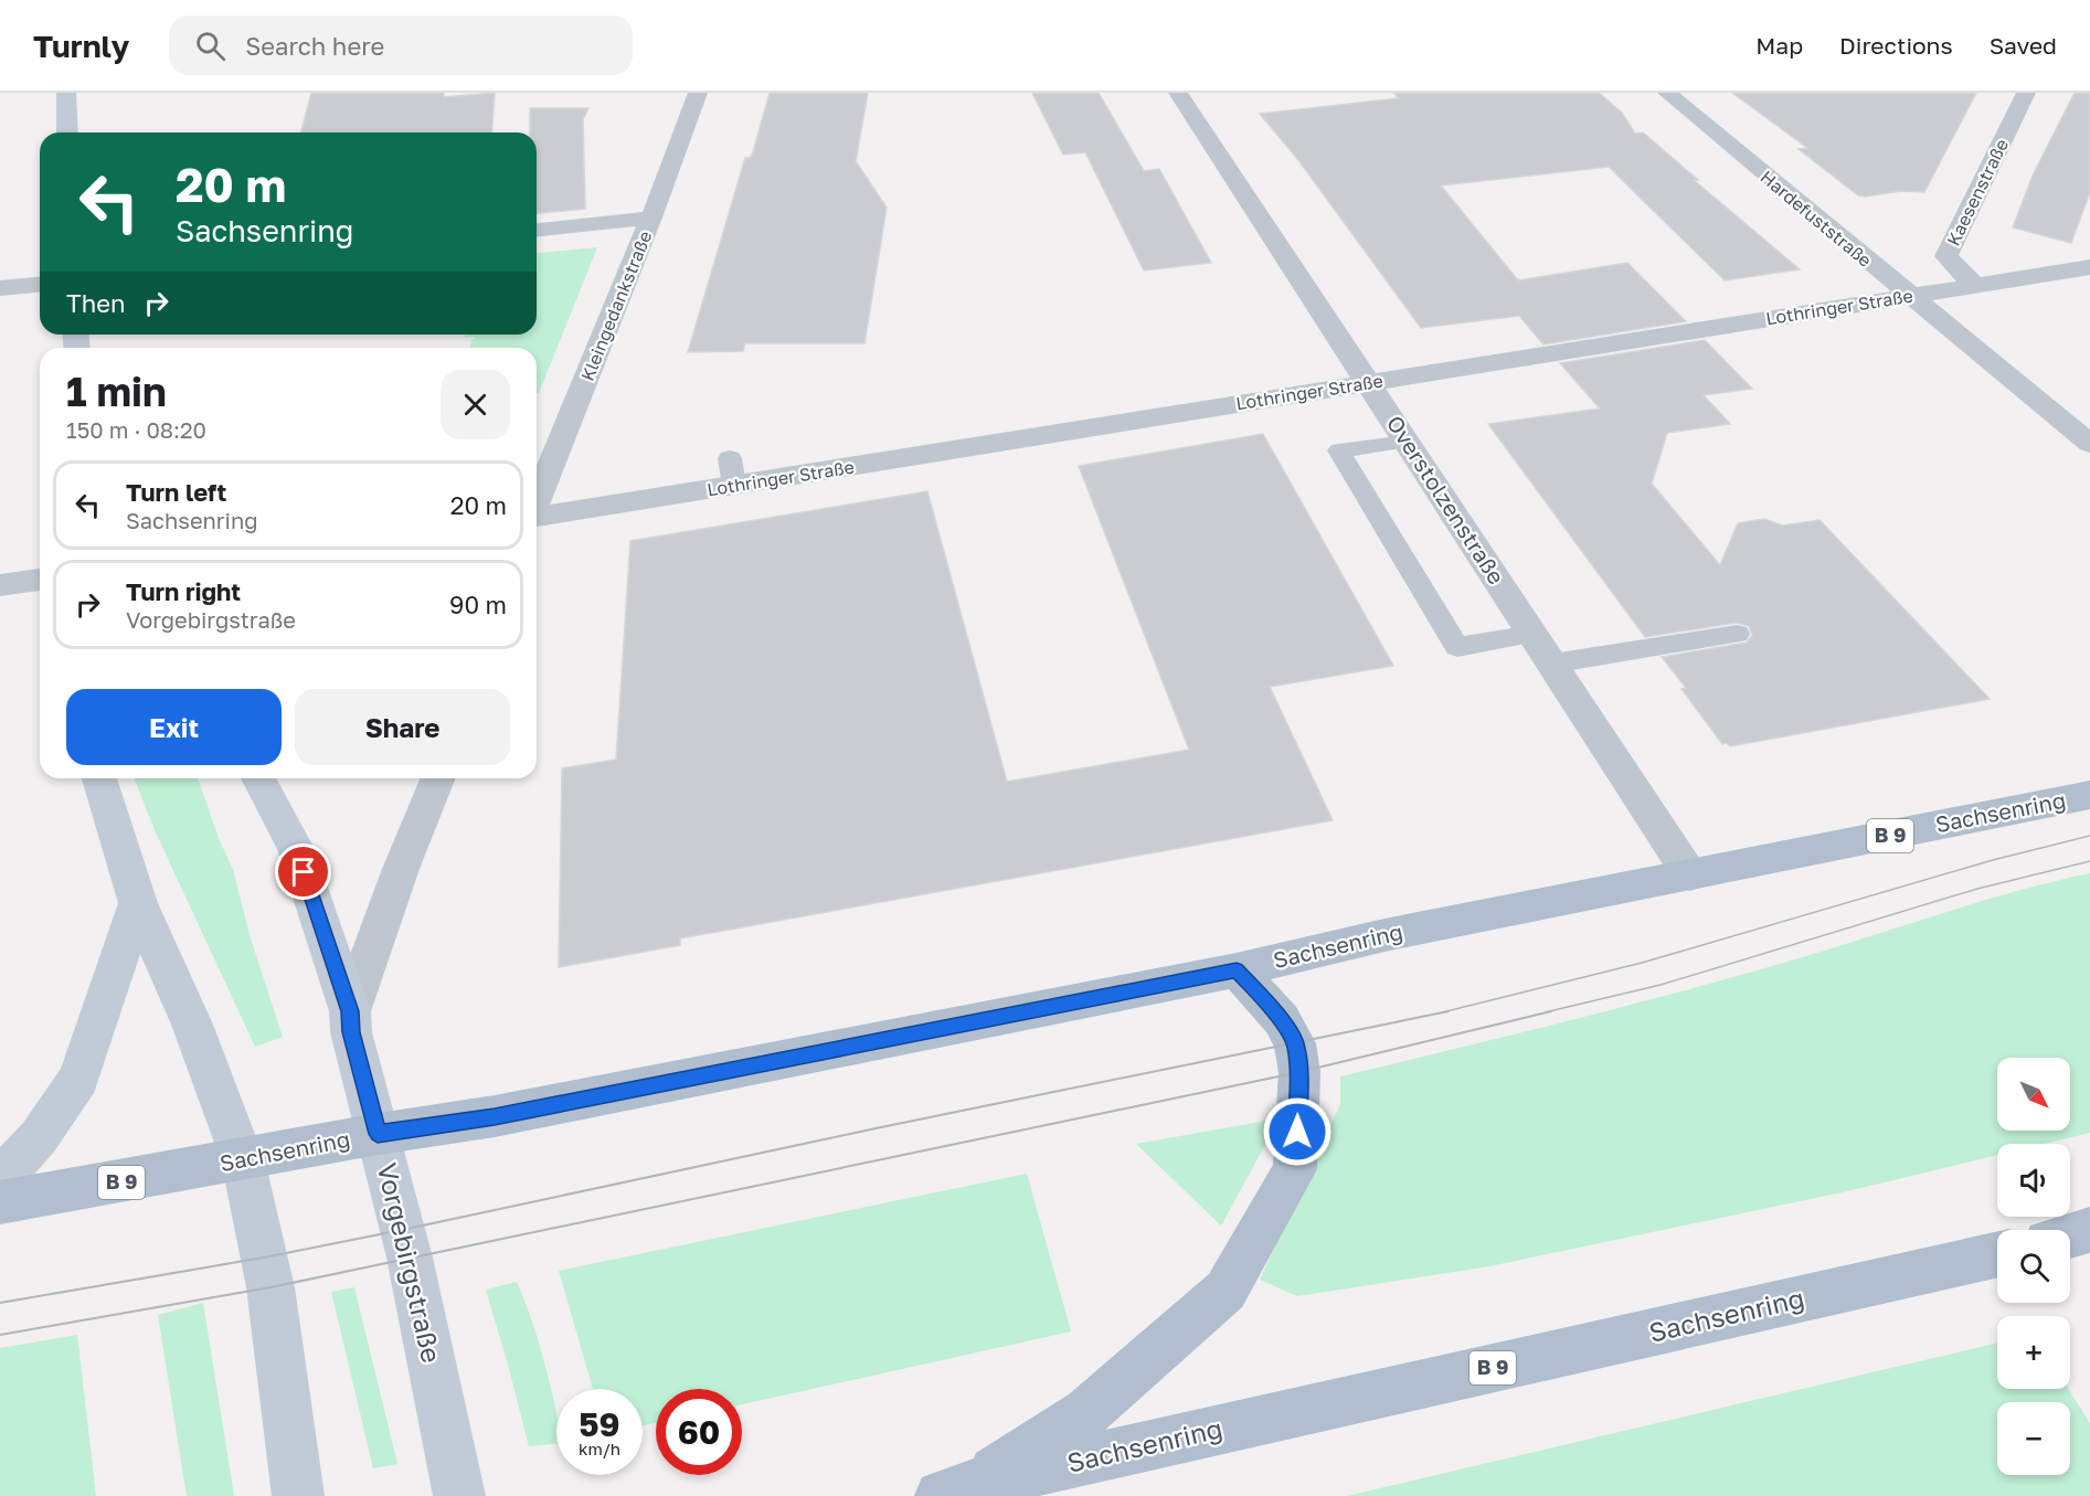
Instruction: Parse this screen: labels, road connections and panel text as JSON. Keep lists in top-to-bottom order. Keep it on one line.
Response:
{"streets":{"main road":["Sachsenring","B 9","Vorgebirgstraße"],"street":["Kaesenstraße","Hardefuststraße","Kleingedankstraße","Lothringer Straße","Overstolzenstraße"]},"crossings":[["Kaesenstraße","Lothringer Straße"],["Hardefuststraße","Lothringer Straße"],["Lothringer Straße","Overstolzenstraße"],["Overstolzenstraße","Sachsenring"],["Sachsenring","B 9"],["Sachsenring","Vorgebirgstraße"]],"north":"bottom right","page":{"header":"Turnly","search":"Search here","nav":["Map","Directions","Saved"],"turn":["20 m","Sachsenring"],"then":"Then","heading":["1 min","150 m · 08:20"],"list":[{"name":"Turn left","note":"Sachsenring","value":"20 m"},{"name":"Turn right","note":"Vorgebirgstraße","value":"90 m"}],"buttons":["Exit","Share"],"map_buttons":["+","−"],"speed":"59 km/h","limit":"60"}}
